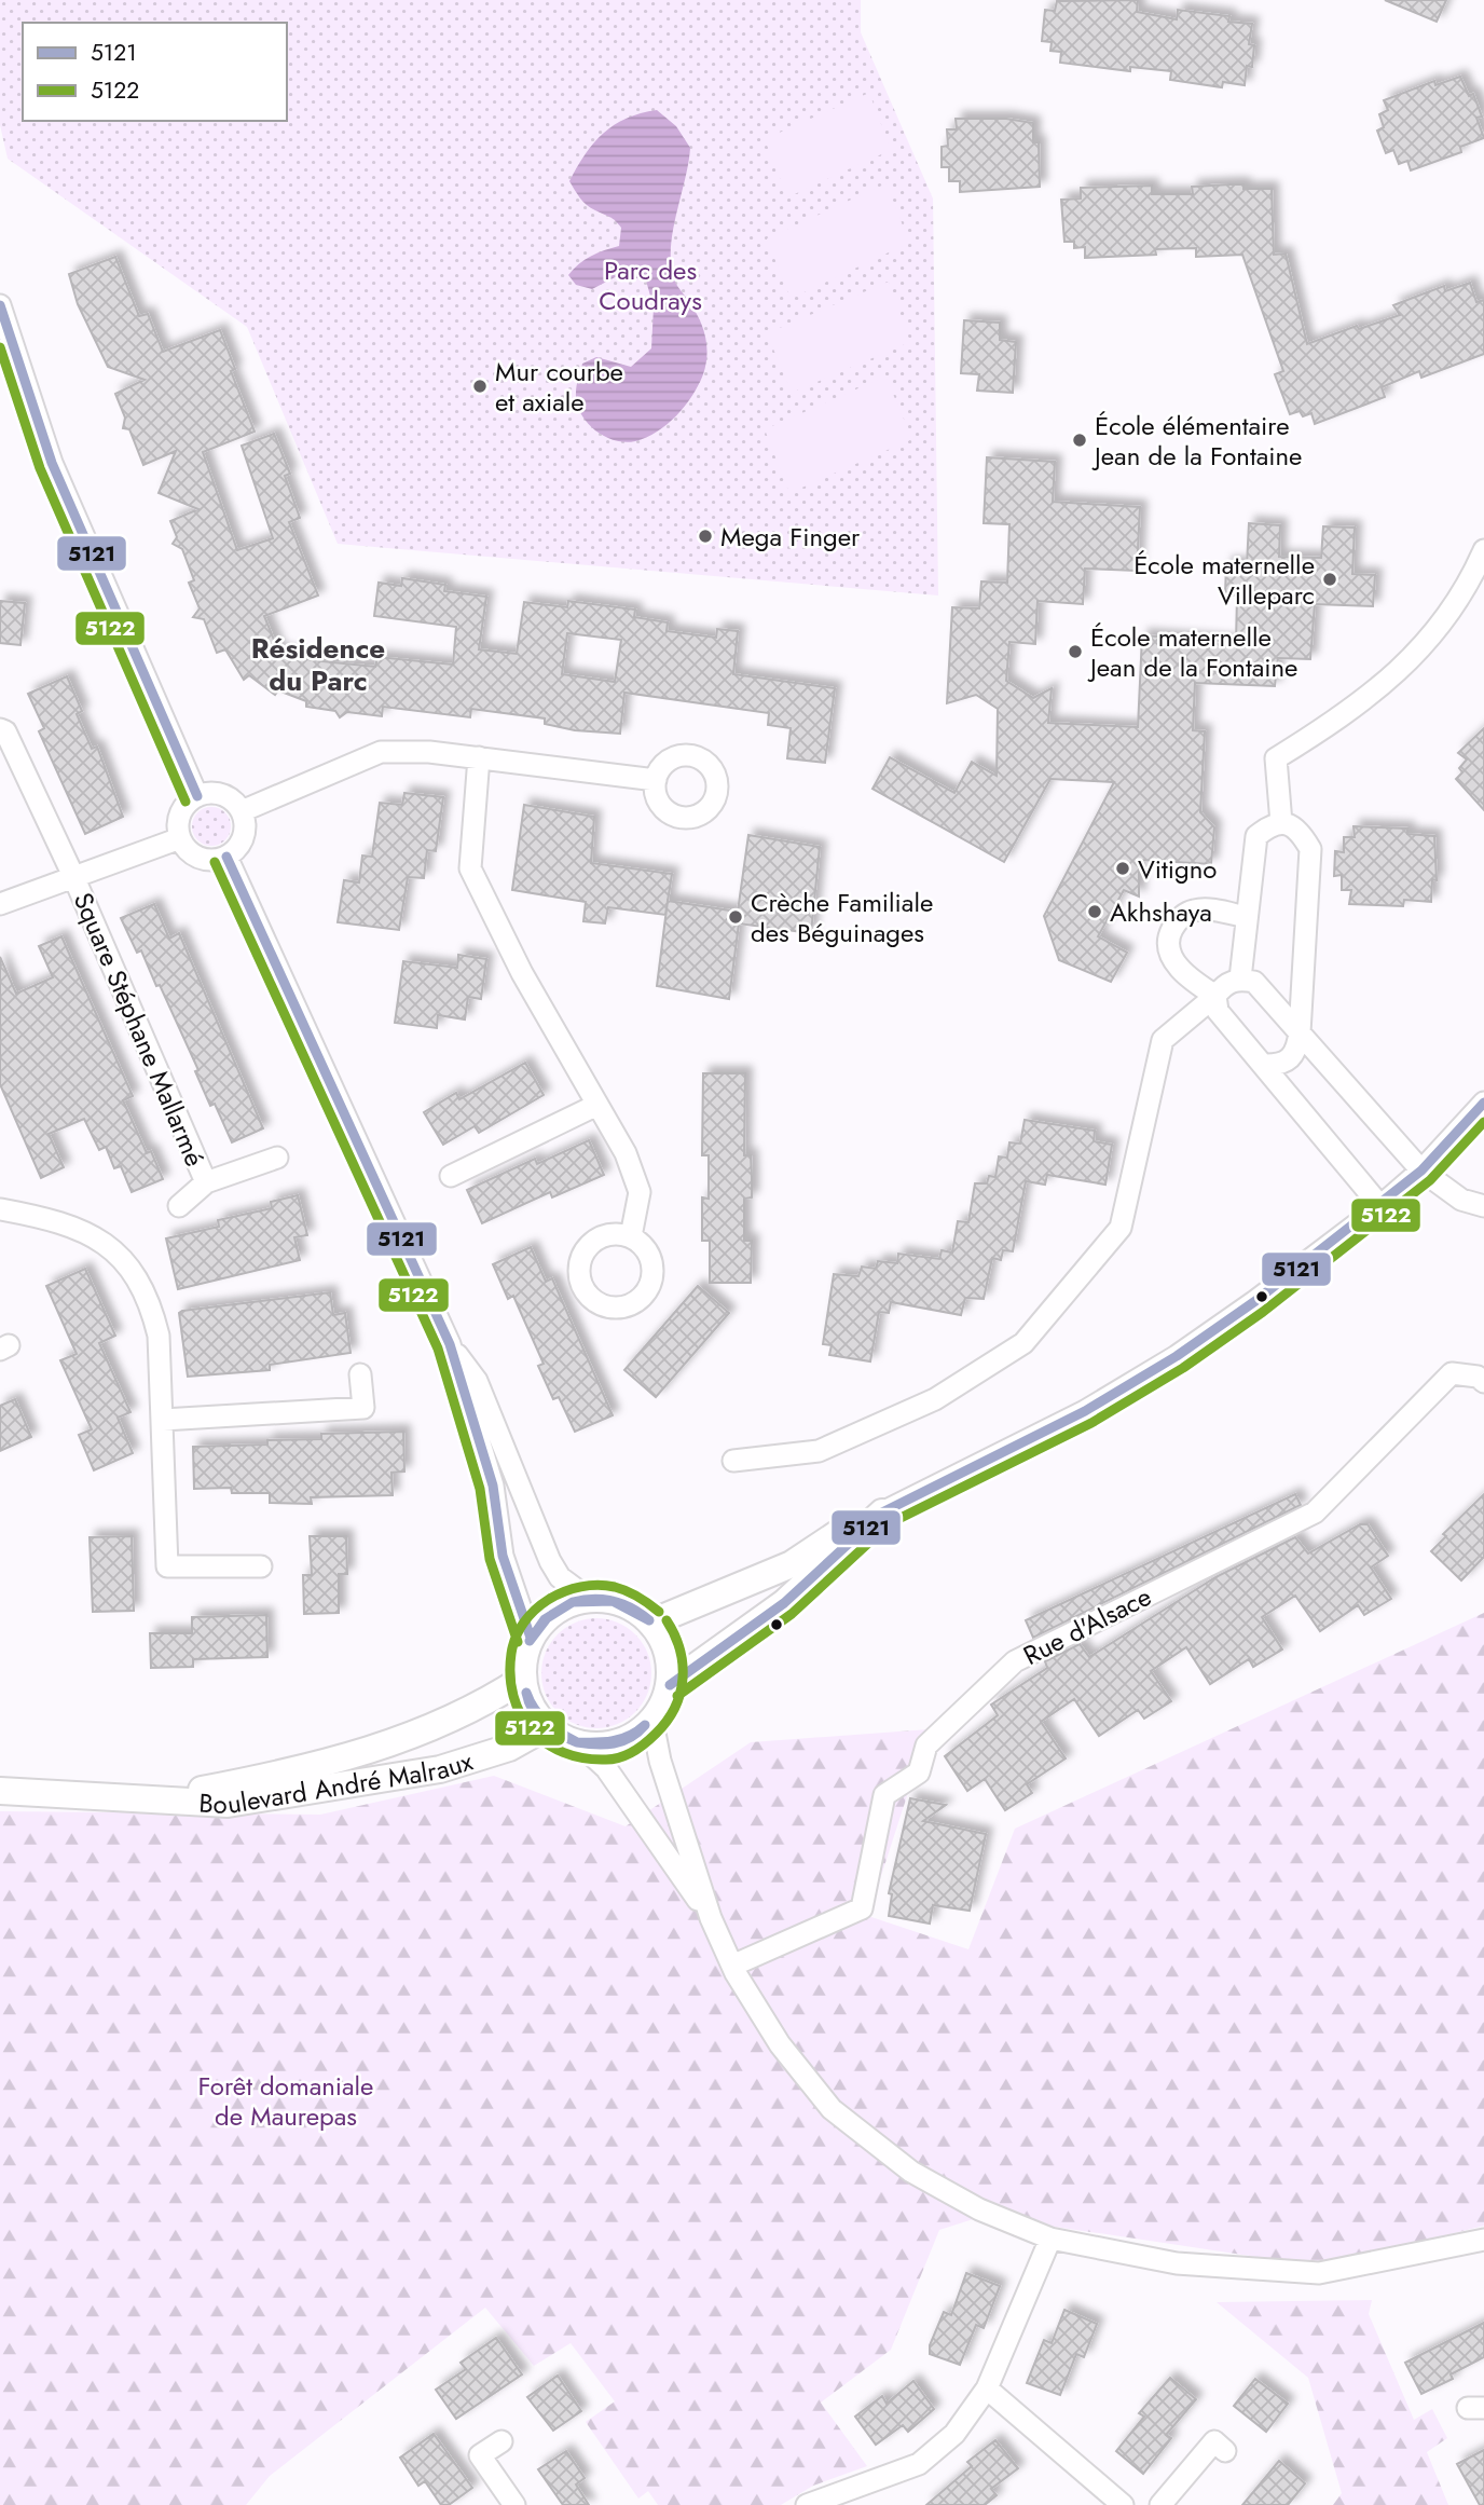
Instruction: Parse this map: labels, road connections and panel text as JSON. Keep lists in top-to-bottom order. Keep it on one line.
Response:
{"streets":{"street":["Square Stéphane Mallarmé","Rue d'Alsace","Boulevard André Malraux"]},"districts":["Résidence du Parc"],"parks":["Parc des Coudrays","Forêt domaniale de Maurepas"],"places":["Mur courbe et axiale","École élémentaire Jean de la Fontaine","Mega Finger","École maternelle Villeparc","École maternelle Jean de la Fontaine","Vitigno","Akhshaya","Crèche Familiale des Béguinages"],"lines":["transit line 5121","transit line 5122"],"legend":["5121","5122"]}
